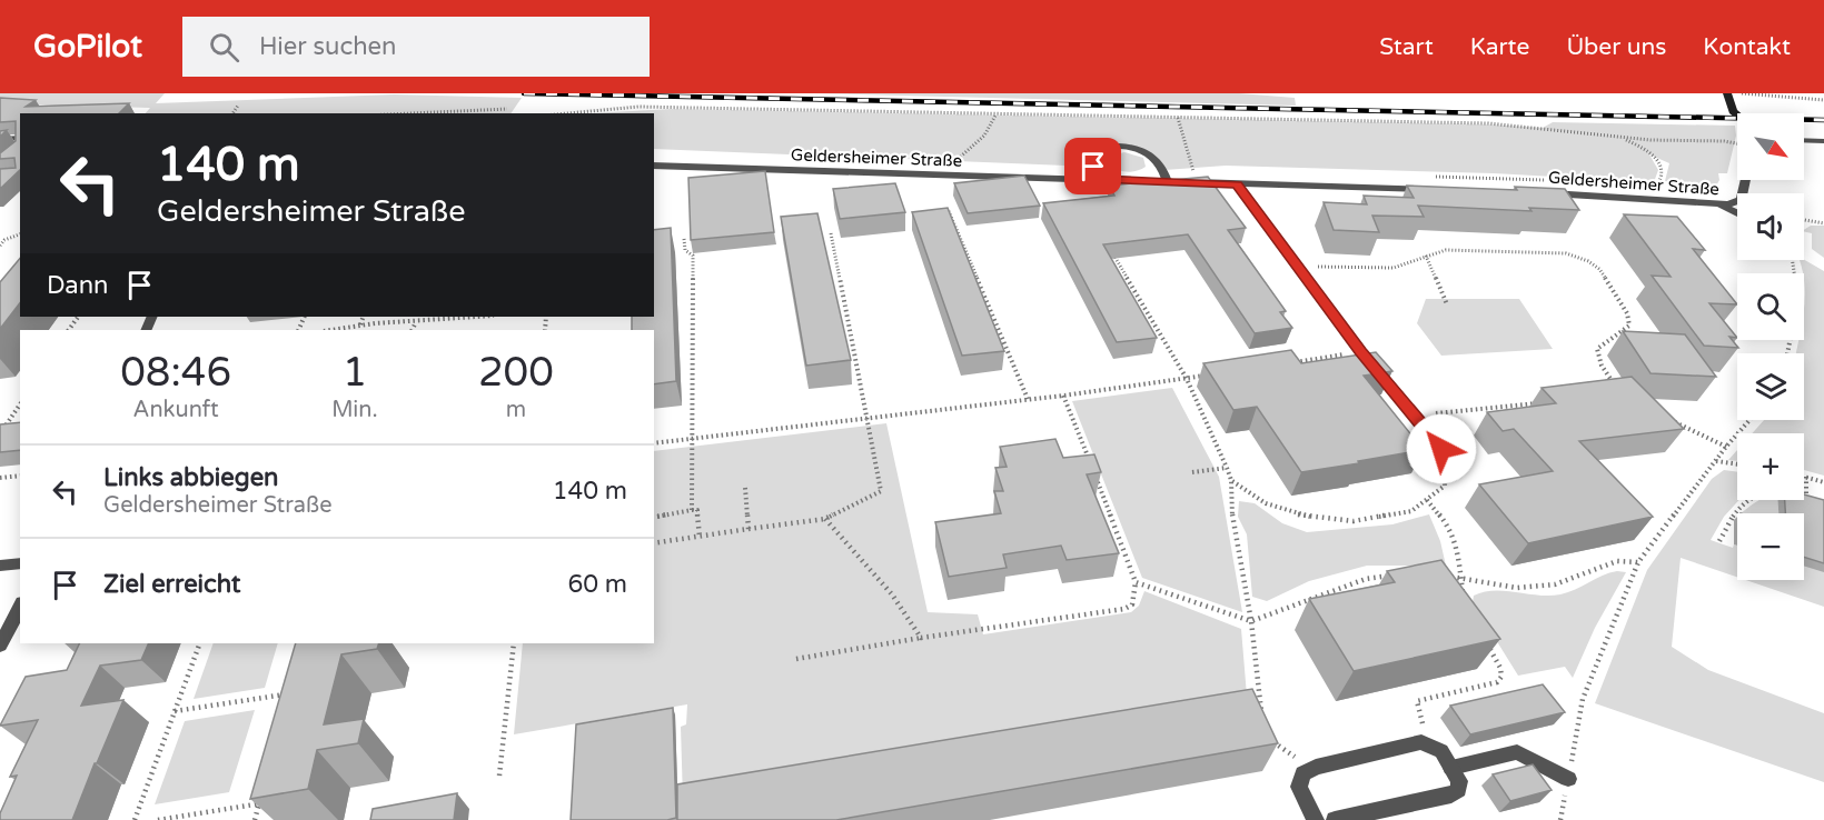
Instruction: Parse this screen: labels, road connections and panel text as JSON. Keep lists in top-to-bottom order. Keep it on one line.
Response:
{"streets":{"street":["Geldersheimer Straße"]},"north":"bottom right","page":{"header":"GoPilot","search":"Hier suchen","nav":["Start","Karte","Über uns","Kontakt"],"map_buttons":["+","−"],"turn":["140 m","Geldersheimer Straße"],"then":"Dann","eta":["08:46","Ankunft","1","Min.","200","m"],"list":[{"name":"Links abbiegen","note":"Geldersheimer Straße","value":"140 m"},{"name":"Ziel erreicht","value":"60 m"}]}}
